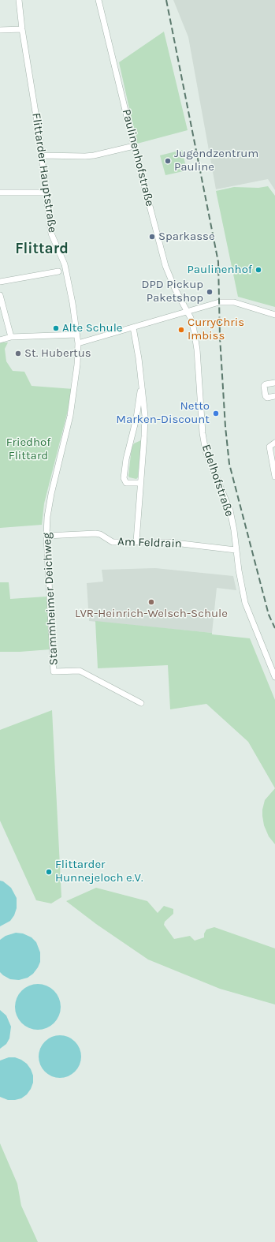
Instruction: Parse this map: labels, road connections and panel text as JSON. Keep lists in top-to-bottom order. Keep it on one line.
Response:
{"streets":{"street":["Paulinenhofstraße","Flittarder Hauptstraße","Edelhofstraße","Am Feldrain","Stammheimer Deichweg"]},"crossings":[["Paulinenhofstraße","Edelhofstraße"],["Flittarder Hauptstraße","Stammheimer Deichweg"],["Edelhofstraße","Am Feldrain"],["Am Feldrain","Stammheimer Deichweg"]],"districts":["Flittard"],"parks":["Friedhof Flittard"],"places":["Jugendzentrum Pauline","Sparkasse","Paulinenhof","DPD Pickup Paketshop","Alte Schule","CurryChris Imbiss","St. Hubertus","Netto Marken-Discount","LVR-Heinrich-Welsch-Schule","Flittarder Hunnejeloch e.V."]}
